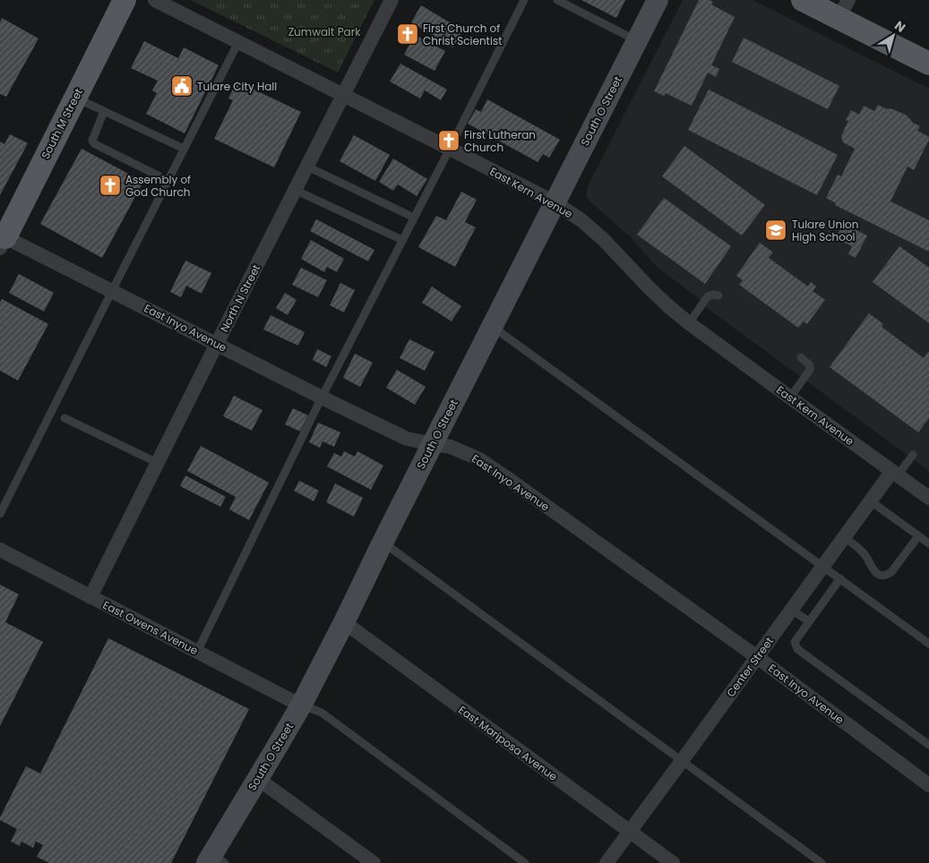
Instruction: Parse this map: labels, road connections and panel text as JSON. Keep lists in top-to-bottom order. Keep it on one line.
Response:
{"streets":{"main road":["South O Street","South M Street"],"street":["East Kern Avenue","North N Street","East Inyo Avenue","East Owens Avenue","Center Street","East Mariposa Avenue"]},"crossings":[["South O Street","East Kern Avenue"],["South O Street","East Inyo Avenue"],["South O Street","East Owens Avenue"],["South O Street","East Mariposa Avenue"],["South M Street","East Inyo Avenue"],["East Kern Avenue","North N Street"],["East Kern Avenue","Center Street"],["North N Street","East Inyo Avenue"],["North N Street","East Owens Avenue"],["East Inyo Avenue","Center Street"],["Center Street","East Mariposa Avenue"]],"parks":["Zumwalt Park"],"places":{"church":["First Church of Christ Scientist","First Lutheran Church","Assembly of God Church"],"public building":["Tulare City Hall"],"school or university":["Tulare Union High School"]},"north":"top right"}
